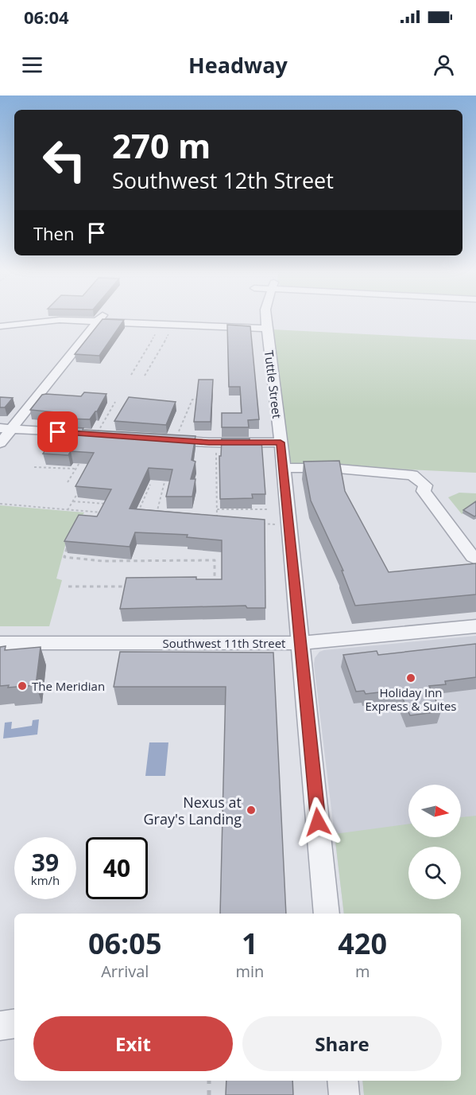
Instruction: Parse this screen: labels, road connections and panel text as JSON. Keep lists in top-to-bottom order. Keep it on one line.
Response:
{"streets":{"street":["Tuttle Street","Southwest 11th Street"]},"crossings":[["Tuttle Street","Southwest 11th Street"]],"places":["Holiday Inn Express & Suites","The Meridian","Nexus at Gray's Landing"],"north":"right","page":{"status":"06:04","header":"Headway","turn":["270 m","Southwest 12th Street"],"then":"Then","speed":"39 km/h","limit":"40","eta":["06:05","Arrival","1","min","420","m"],"buttons":["Exit","Share"]}}
